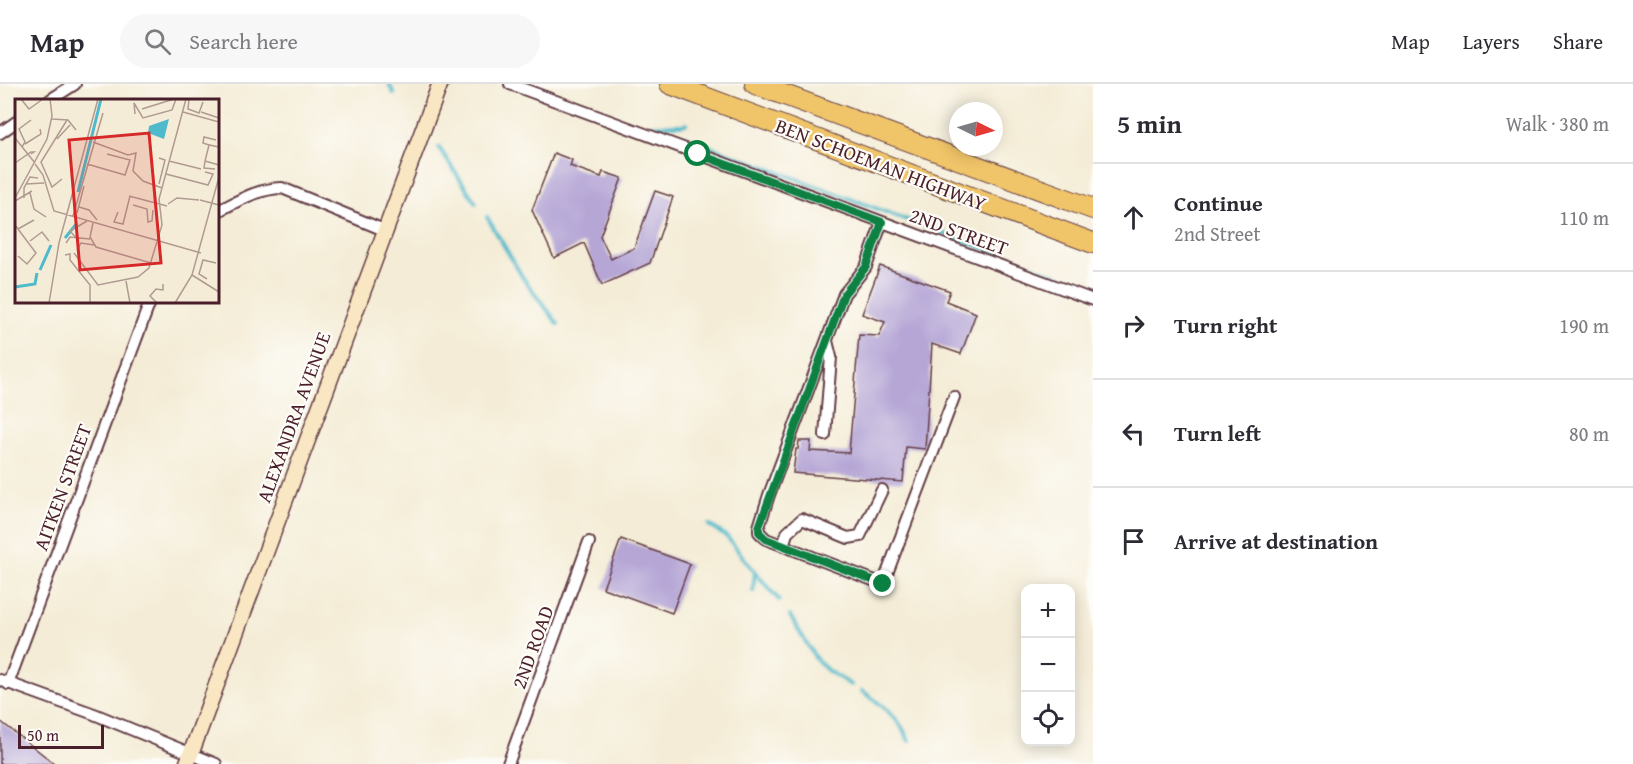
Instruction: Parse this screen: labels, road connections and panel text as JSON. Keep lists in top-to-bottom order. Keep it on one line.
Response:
{"streets":{"highway":["BEN SCHOEMAN HIGHWAY"],"main road":["ALEXANDRA AVENUE"],"street":["2ND STREET","AITKEN STREET","2ND ROAD"]},"scale_bar":"50 m","north":"right","page":{"header":"Map","search":"Search here","nav":["Map","Layers","Share"],"heading":["5 min","Walk · 380 m"],"list":[["Continue","2nd Street","110 m"],["Turn right","190 m"],["Turn left","80 m"],"Arrive at destination"],"map_buttons":["+","−"],"scale":"50 m"}}
